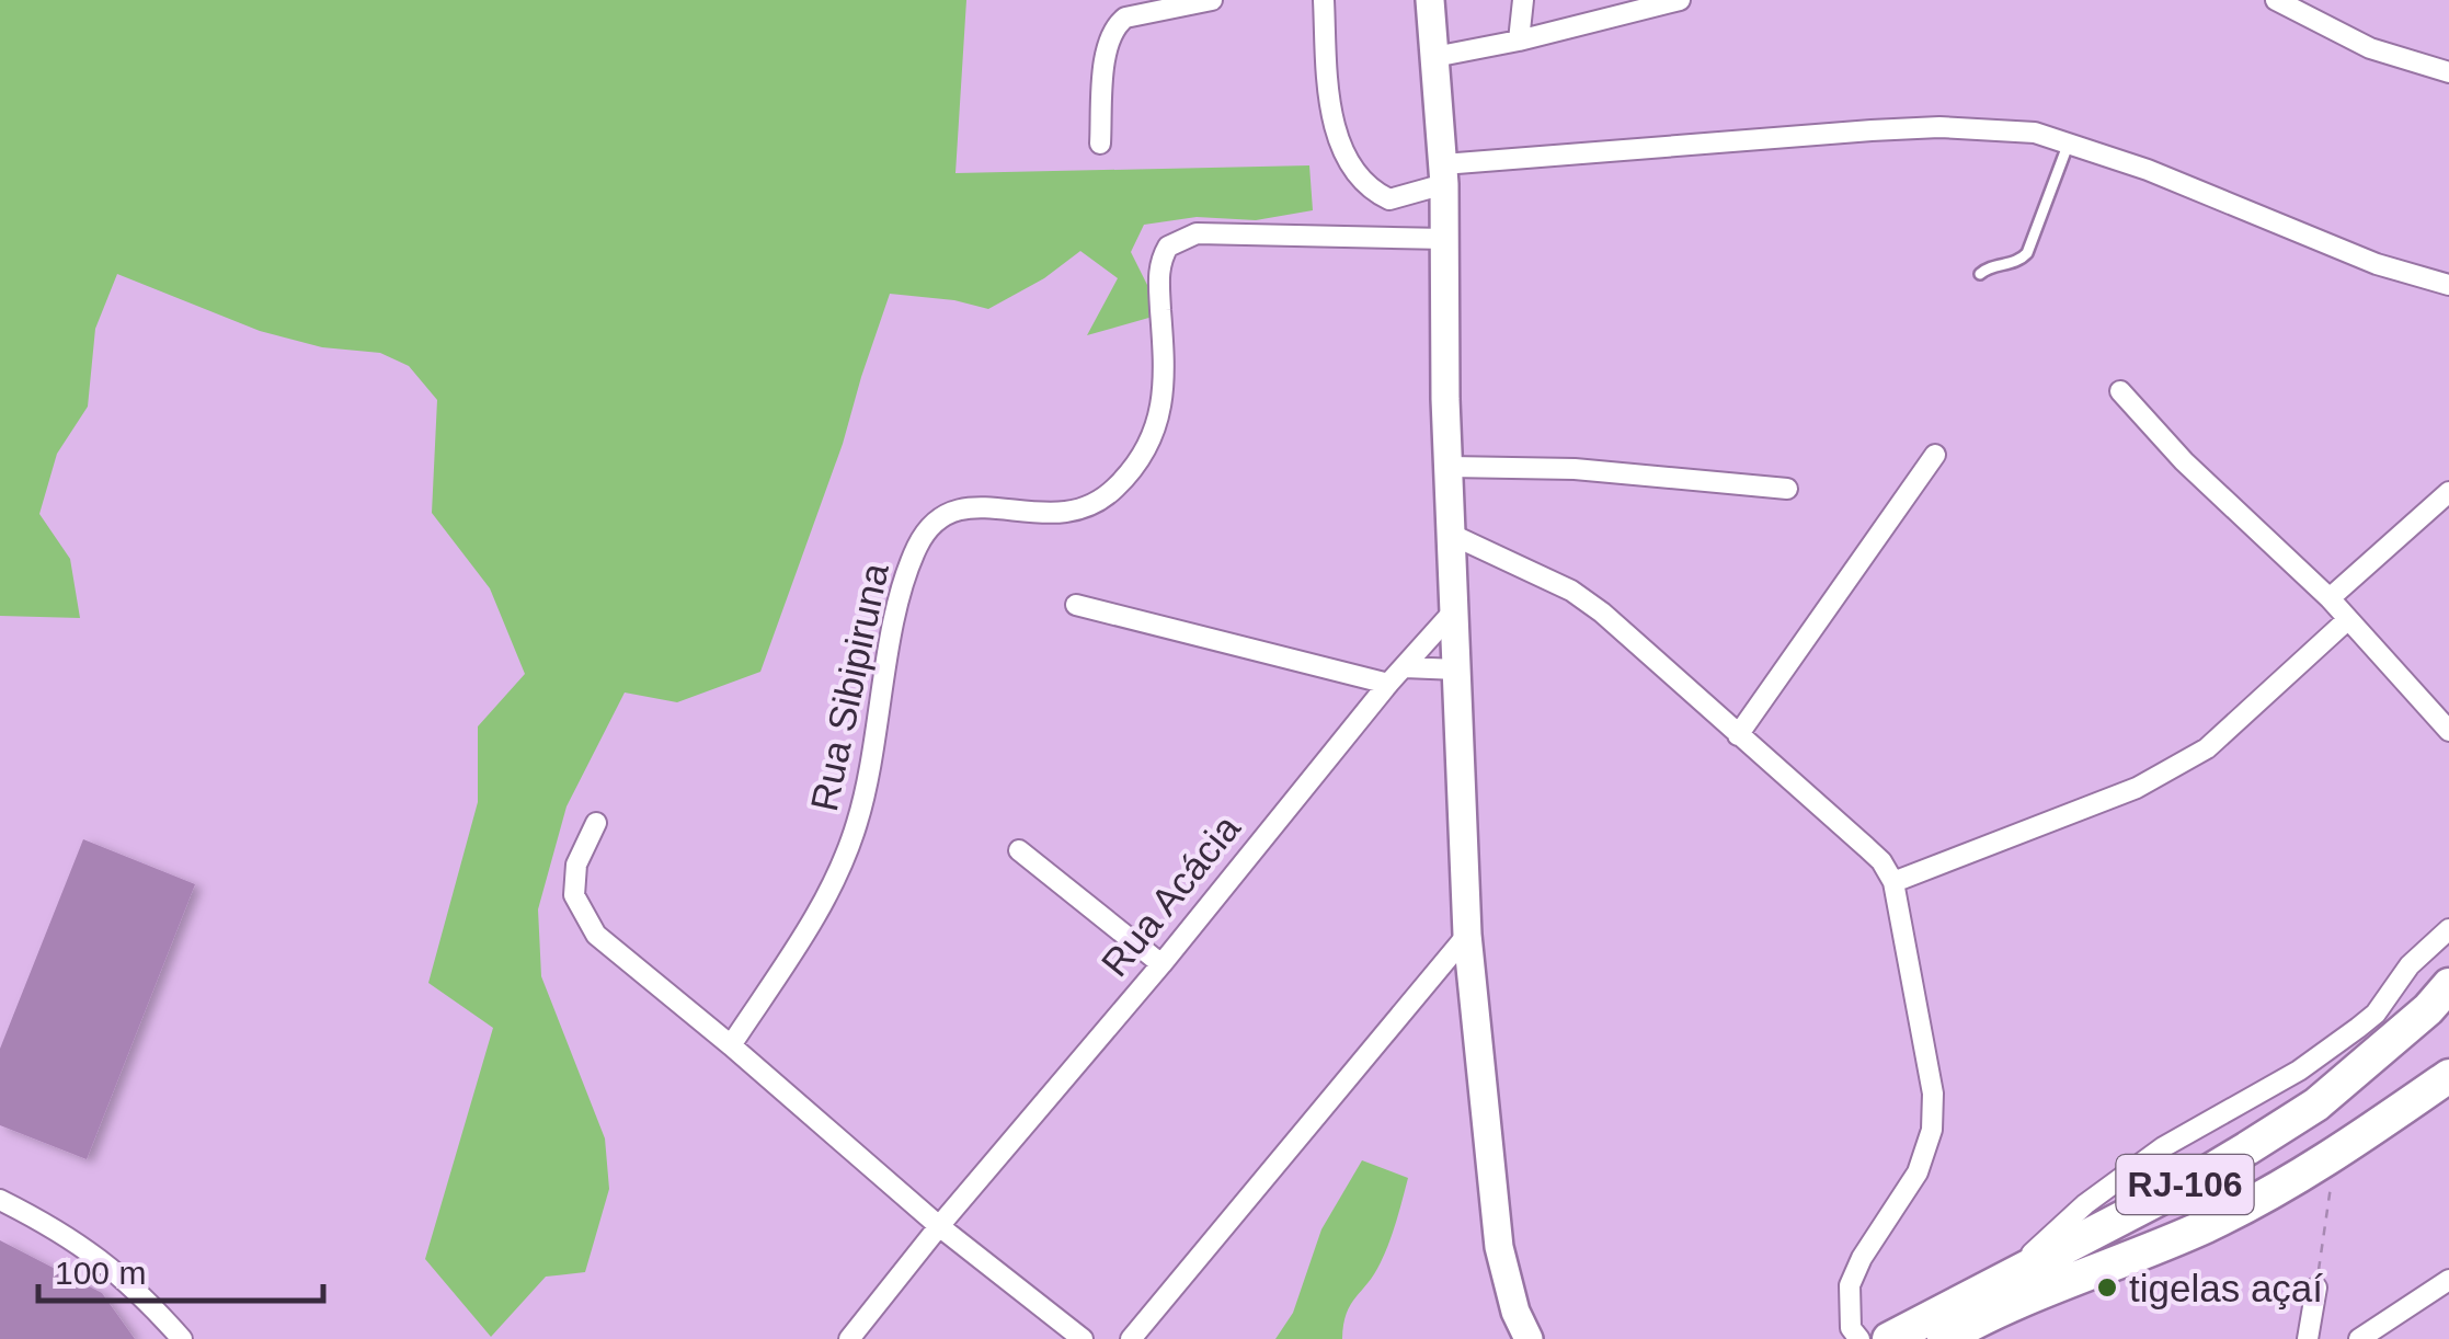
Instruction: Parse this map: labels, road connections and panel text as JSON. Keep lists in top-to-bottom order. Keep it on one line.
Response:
{"streets":{"highway":["RJ-106"],"street":["Rua Sibipiruna","Rua Acácia"]},"places":["tigelas açaí"],"scale_bar":"100 m"}
